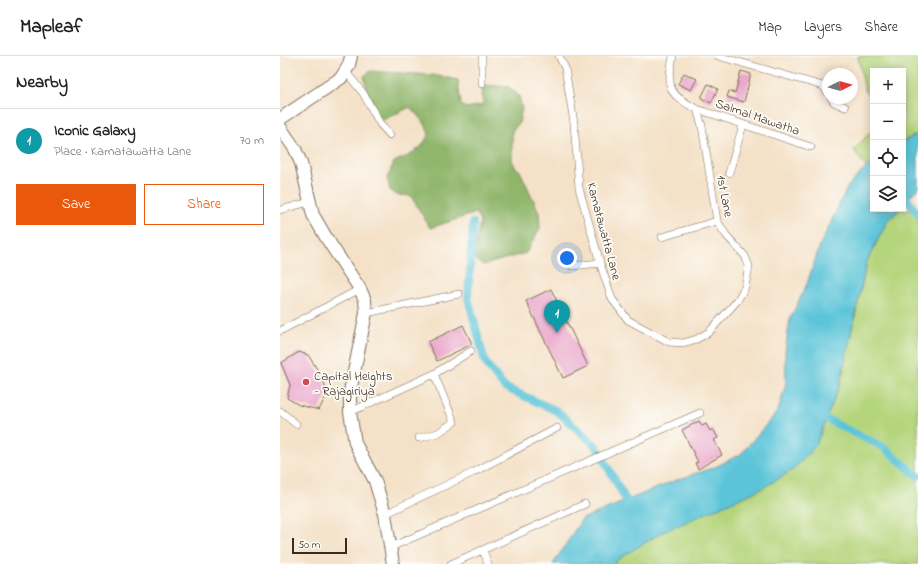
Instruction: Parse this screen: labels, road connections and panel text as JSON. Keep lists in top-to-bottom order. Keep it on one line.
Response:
{"streets":{"street":["Salmal Mawatha","1st Lane","Kamatawatta Lane"]},"crossings":[["Salmal Mawatha","1st Lane"],["1st Lane","Kamatawatta Lane"]],"places":["Capital Heights - Rajagiriya"],"scale_bar":"50 m","north":"right","page":{"header":"Mapleaf","nav":["Map","Layers","Share"],"heading":"Nearby","map_buttons":["+","−"],"list":[{"mark":"1","name":"Iconic Galaxy","note":"Place · Kamatawatta Lane","value":"70 m"}],"buttons":["Save","Share"],"pins":"1","scale":"50 m"}}
